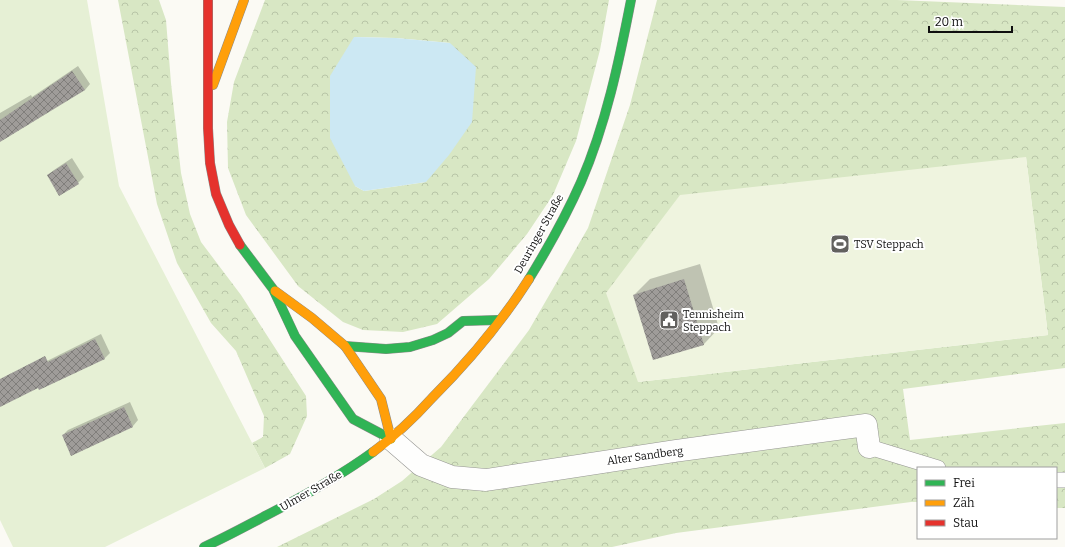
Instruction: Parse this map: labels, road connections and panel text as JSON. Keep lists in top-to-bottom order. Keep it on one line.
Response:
{"streets":{"main road":["Deuringer Straße","Ulmer Straße"],"street":["Alter Sandberg"]},"crossings":[["Deuringer Straße","Alter Sandberg"],["Deuringer Straße","Ulmer Straße"],["Alter Sandberg","Ulmer Straße"]],"places":{"sports":["TSV Steppach"],"public building":["Tennisheim Steppach"]},"legend":["Frei","Zäh","Stau"],"scale_bar":"20 m"}
